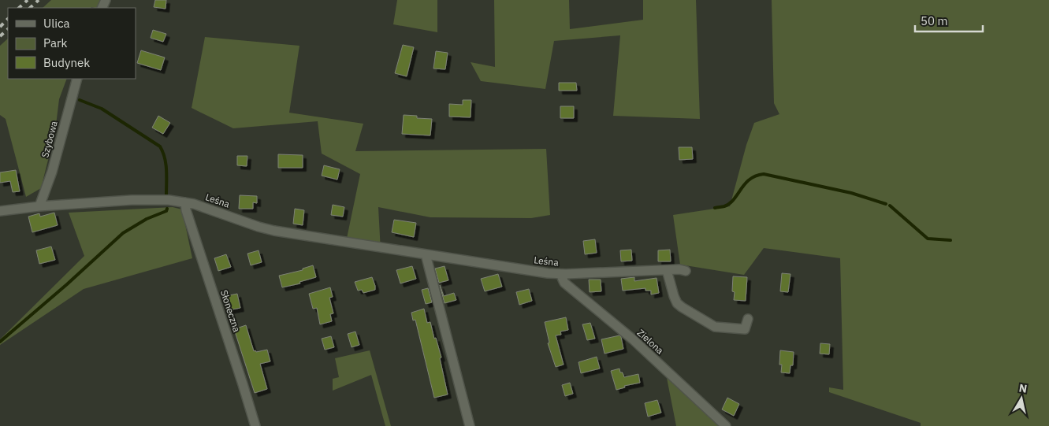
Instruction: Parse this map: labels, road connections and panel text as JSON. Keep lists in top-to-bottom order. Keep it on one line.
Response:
{"streets":{"street":["Szybowa","Leśna","Słoneczna","Zielona"]},"crossings":[["Szybowa","Leśna"],["Leśna","Słoneczna"],["Leśna","Zielona"]],"legend":["Ulica","Park","Budynek"],"scale_bar":"50 m","north":"top"}
